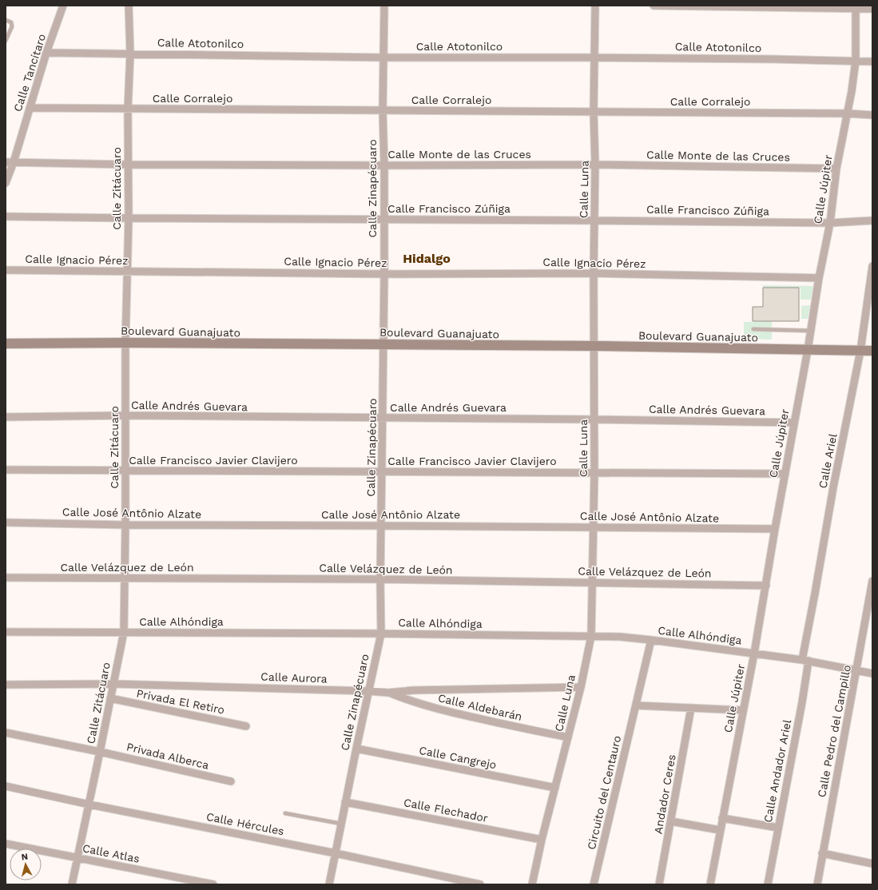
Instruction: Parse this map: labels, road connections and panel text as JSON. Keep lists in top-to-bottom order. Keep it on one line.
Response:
{"streets":{"street":["Calle Atotonilco","Calle Tancítaro","Calle Corralejo","Calle Monte de las Cruces","Calle Zitácuaro","Calle Zinapécuaro","Calle Luna","Calle Júpiter","Calle Francisco Zúñiga","Calle Ignacio Pérez","Boulevard Guanajuato","Calle Andrés Guevara","Calle Francisco Javier Clavijero","Calle Ariel","Calle José Antônio Alzate","Calle Velázquez de León","Calle Alhóndiga","Calle Aurora","Privada El Retiro","Calle Aldebarán","Calle Pedro del Campillo","Privada Alberca","Calle Cangrejo","Calle Andador Ariel","Circuito del Centauro","Andador Ceres","Calle Flechador","Calle Hércules","Calle Atlas"]},"crossings":[["Calle Atotonilco","Calle Tancítaro"],["Calle Atotonilco","Calle Zitácuaro"],["Calle Atotonilco","Calle Zinapécuaro"],["Calle Atotonilco","Calle Luna"],["Calle Atotonilco","Calle Júpiter"],["Calle Tancítaro","Calle Corralejo"],["Calle Tancítaro","Calle Monte de las Cruces"],["Calle Corralejo","Calle Zitácuaro"],["Calle Corralejo","Calle Zinapécuaro"],["Calle Corralejo","Calle Luna"],["Calle Corralejo","Calle Júpiter"],["Calle Monte de las Cruces","Calle Zitácuaro"],["Calle Monte de las Cruces","Calle Zinapécuaro"],["Calle Monte de las Cruces","Calle Luna"],["Calle Monte de las Cruces","Calle Júpiter"],["Calle Zitácuaro","Calle Francisco Zúñiga"],["Calle Zitácuaro","Calle Ignacio Pérez"],["Calle Zitácuaro","Boulevard Guanajuato"],["Calle Zitácuaro","Calle Andrés Guevara"],["Calle Zitácuaro","Calle Francisco Javier Clavijero"],["Calle Zitácuaro","Calle José Antônio Alzate"],["Calle Zitácuaro","Calle Velázquez de León"],["Calle Zitácuaro","Calle Alhóndiga"],["Calle Zitácuaro","Calle Aurora"],["Calle Zitácuaro","Privada El Retiro"],["Calle Zitácuaro","Privada Alberca"],["Calle Zitácuaro","Calle Hércules"],["Calle Zitácuaro","Calle Atlas"],["Calle Zinapécuaro","Calle Francisco Zúñiga"],["Calle Zinapécuaro","Calle Ignacio Pérez"],["Calle Zinapécuaro","Boulevard Guanajuato"],["Calle Zinapécuaro","Calle Andrés Guevara"],["Calle Zinapécuaro","Calle Francisco Javier Clavijero"],["Calle Zinapécuaro","Calle José Antônio Alzate"],["Calle Zinapécuaro","Calle Velázquez de León"],["Calle Zinapécuaro","Calle Alhóndiga"],["Calle Zinapécuaro","Calle Aurora"],["Calle Zinapécuaro","Calle Cangrejo"],["Calle Zinapécuaro","Calle Flechador"],["Calle Zinapécuaro","Calle Hércules"],["Calle Luna","Calle Francisco Zúñiga"],["Calle Luna","Calle Ignacio Pérez"],["Calle Luna","Boulevard Guanajuato"],["Calle Luna","Calle Andrés Guevara"],["Calle Luna","Calle Francisco Javier Clavijero"],["Calle Luna","Calle José Antônio Alzate"],["Calle Luna","Calle Velázquez de León"],["Calle Luna","Calle Alhóndiga"],["Calle Luna","Calle Aurora"],["Calle Luna","Calle Aldebarán"],["Calle Luna","Calle Cangrejo"],["Calle Luna","Calle Flechador"],["Calle Júpiter","Calle Francisco Zúñiga"],["Calle Júpiter","Calle Ignacio Pérez"],["Calle Júpiter","Boulevard Guanajuato"],["Calle Júpiter","Calle Andrés Guevara"],["Calle Júpiter","Calle Francisco Javier Clavijero"],["Calle Júpiter","Calle José Antônio Alzate"],["Calle Júpiter","Calle Velázquez de León"],["Calle Júpiter","Calle Alhóndiga"],["Boulevard Guanajuato","Calle Ariel"],["Calle Ariel","Calle Alhóndiga"],["Calle Ariel","Calle Andador Ariel"],["Calle Alhóndiga","Calle Pedro del Campillo"],["Calle Alhóndiga","Calle Andador Ariel"],["Calle Alhóndiga","Circuito del Centauro"],["Calle Aurora","Calle Aldebarán"]],"districts":["Hidalgo"],"north":"top"}
